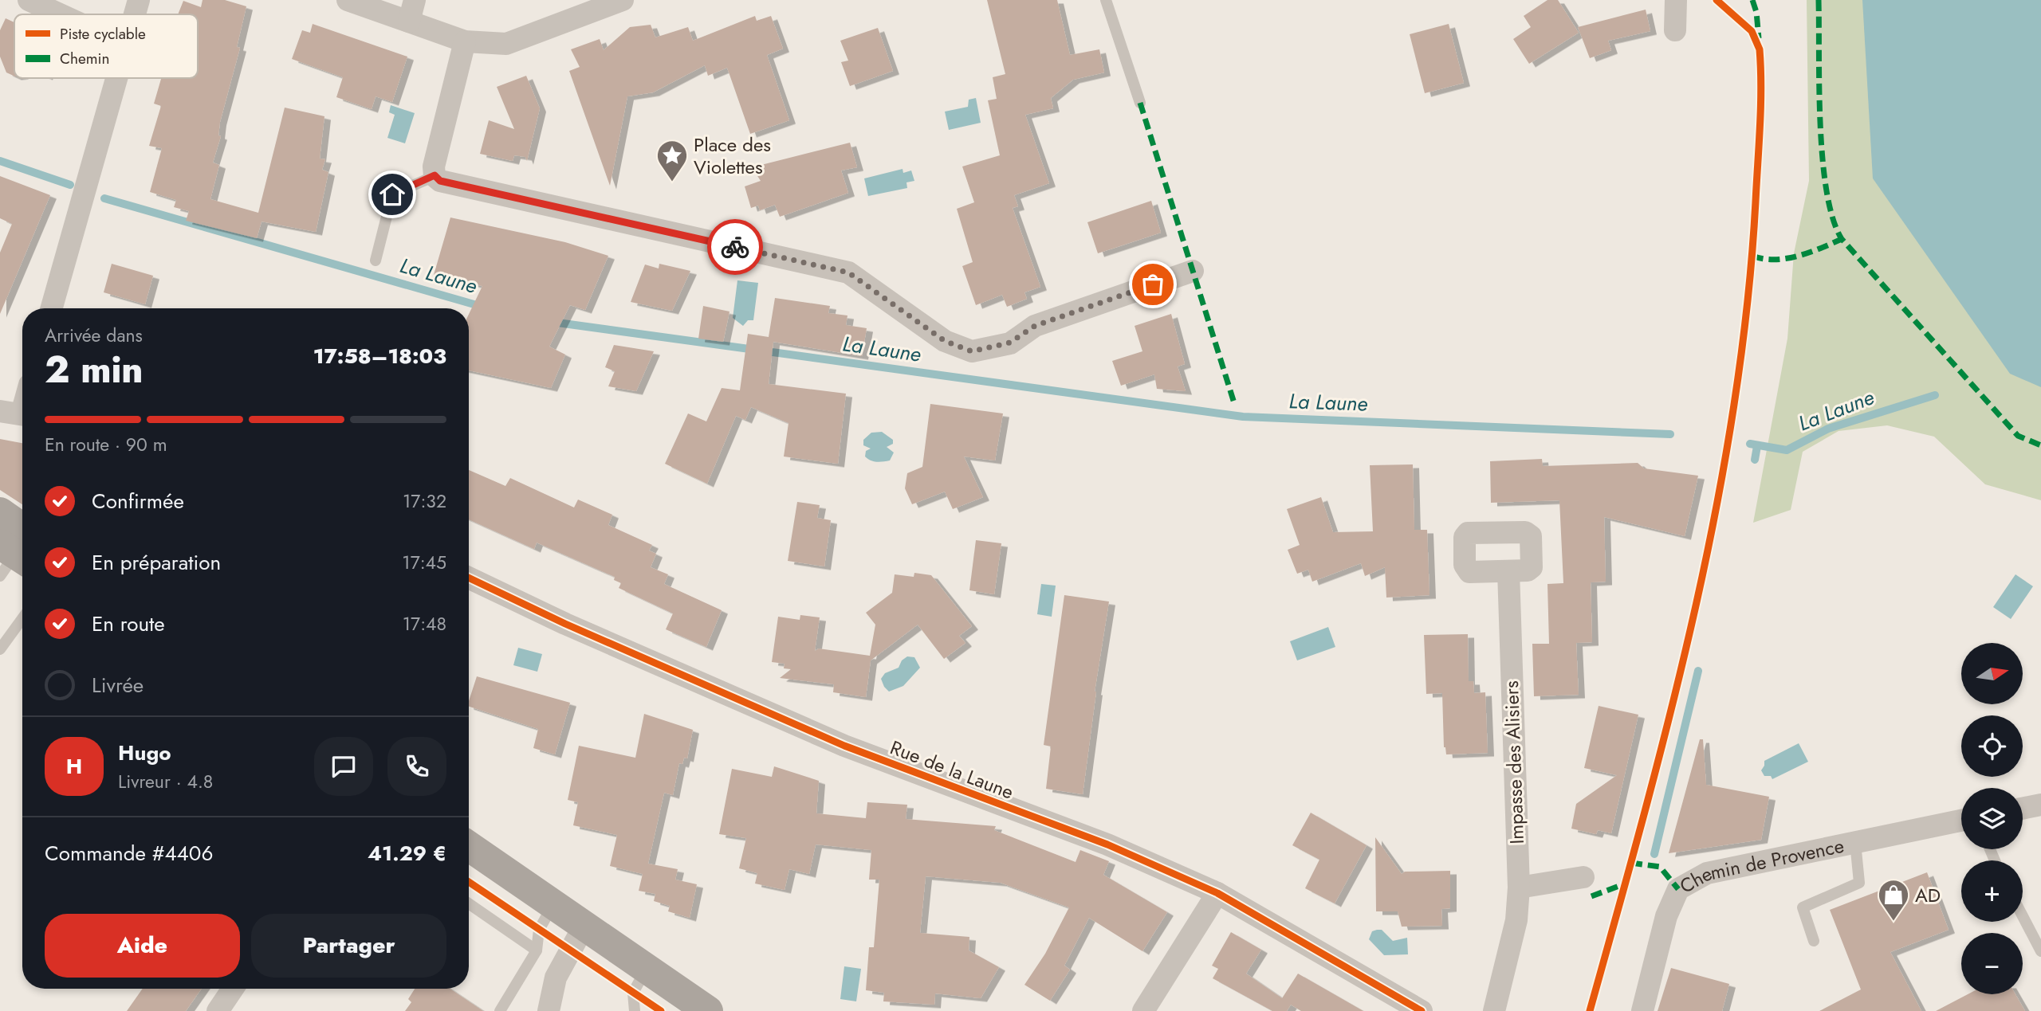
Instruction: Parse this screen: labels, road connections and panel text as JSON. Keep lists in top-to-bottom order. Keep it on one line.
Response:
{"streets":{"street":["Impasse des Alisiers","Rue de la Laune","Chemin de Provence"]},"water":["La Laune"],"places":{"place":["Place des Violettes"],"shop":["AD"]},"legend":["Piste cyclable","Chemin"],"north":"right","page":{"heading":["2 min","Arrivée dans","17:58–18:03"],"panel":["Hugo","Livreur · 4.8","Commande #4406","41.29 €"],"bar":"En route · 90 m","list":[["Confirmée","17:32"],["En préparation","17:45"],["En route","17:48"],"Livrée"],"map_buttons":["+","−"],"round":"H","buttons":["Aide","Partager"]}}
